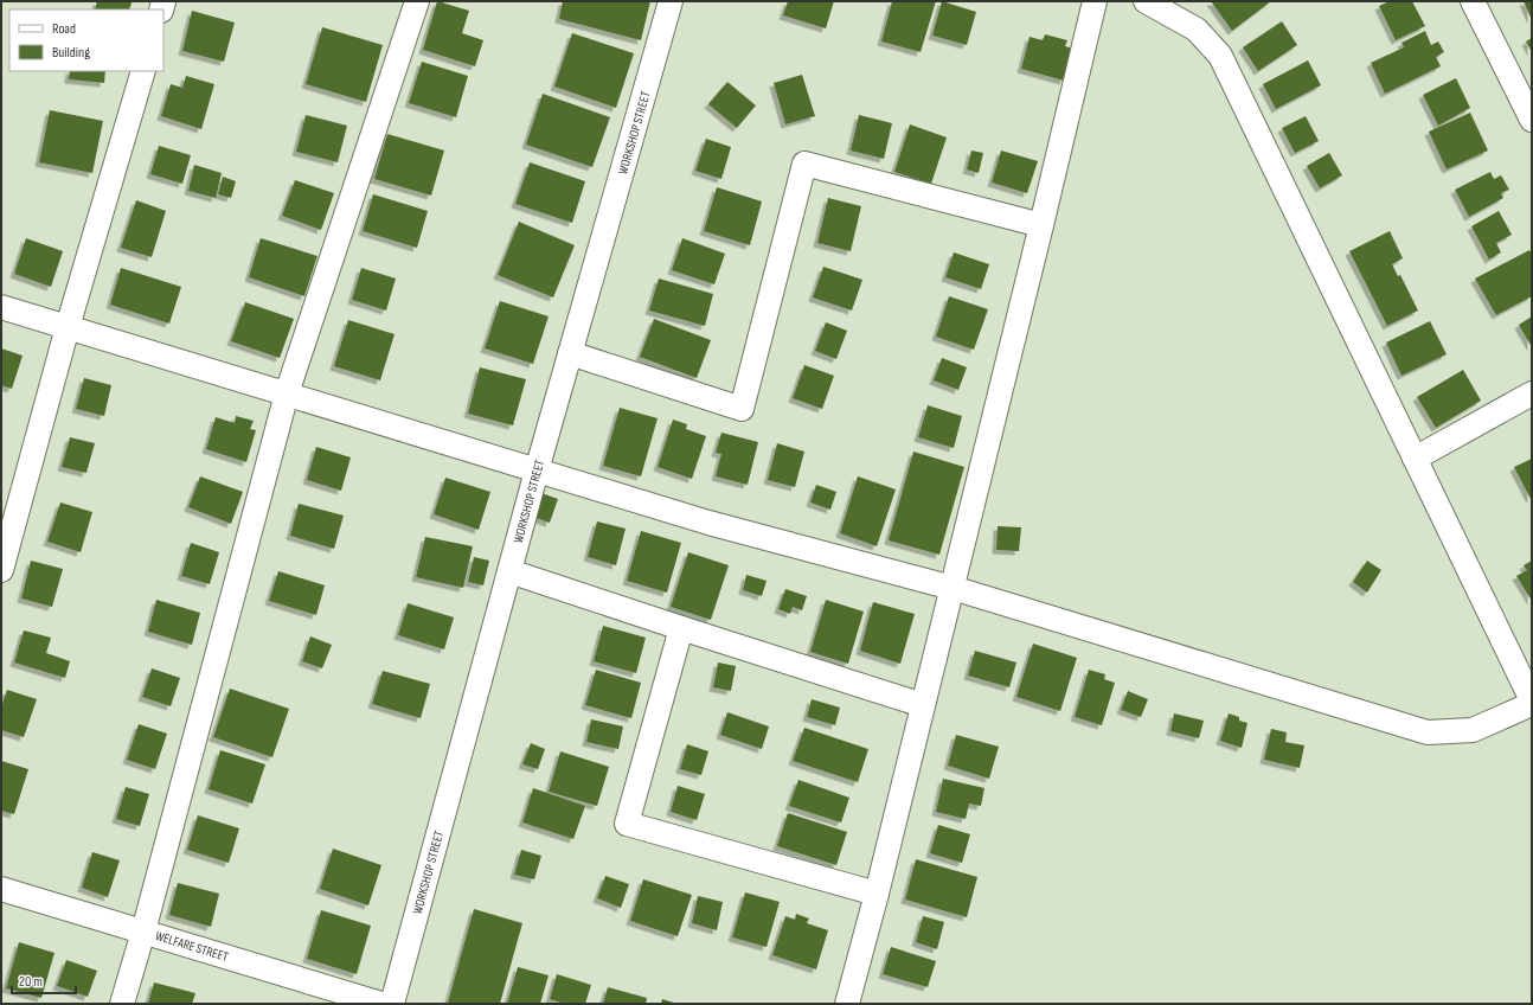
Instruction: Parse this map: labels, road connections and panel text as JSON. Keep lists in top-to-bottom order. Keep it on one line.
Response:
{"streets":{"street":["WORKSHOP STREET","WELFARE STREET"]},"legend":["Road","Building"],"scale_bar":"20 m"}
